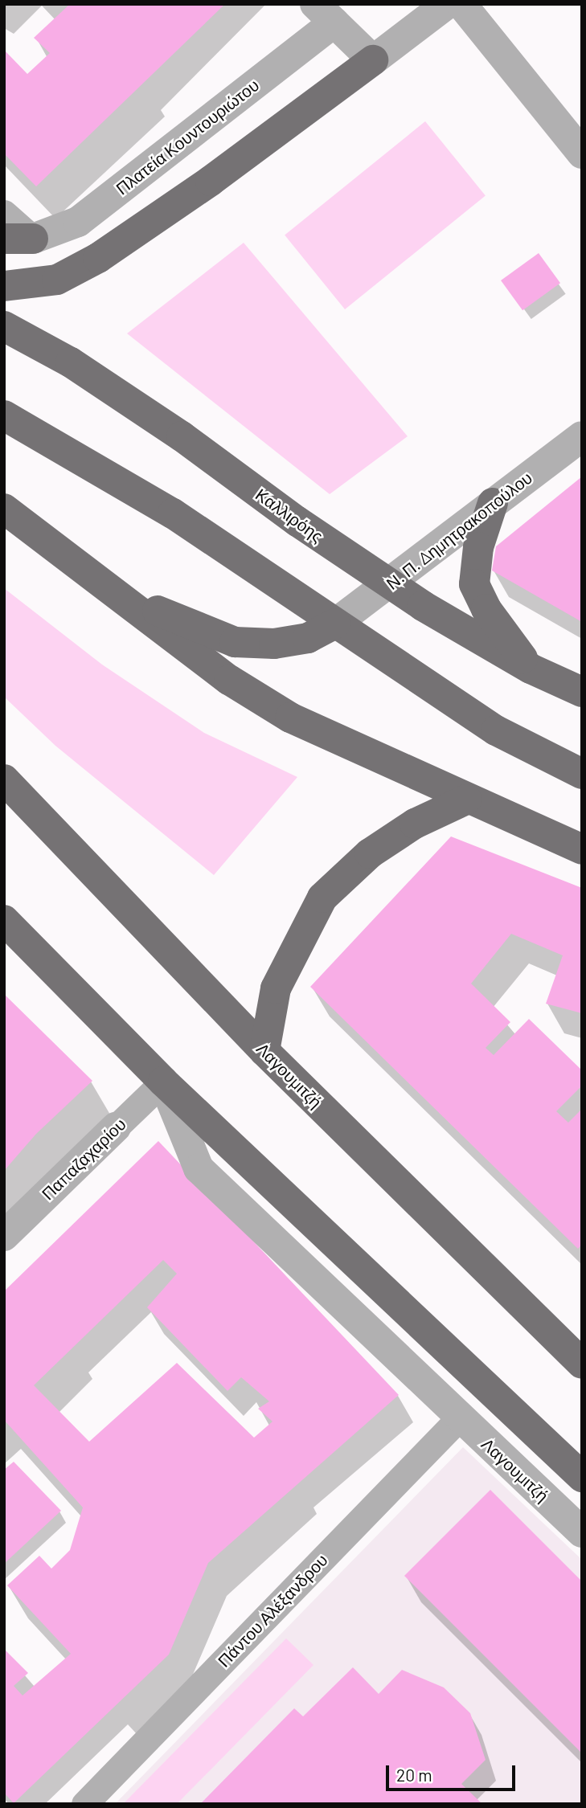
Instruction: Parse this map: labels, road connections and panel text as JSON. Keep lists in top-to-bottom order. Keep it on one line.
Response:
{"streets":{"main road":["Καλλιρόης","Λαγουμιτζή"],"street":["Πλατεία Κουντουριώτου","Ν. Π. Δημητρακοπούλου","Παπαζαχαρίου","Πάντου Αλέξανδρου"]},"crossings":[["Καλλιρόης","Ν. Π. Δημητρακοπούλου"],["Λαγουμιτζή","Παπαζαχαρίου"],["Λαγουμιτζή","Πάντου Αλέξανδρου"]],"scale_bar":"20 m"}
